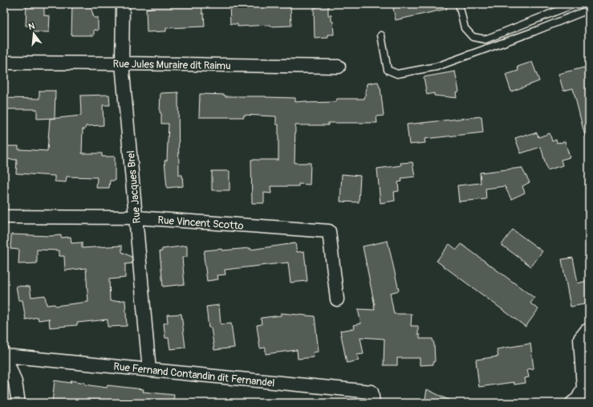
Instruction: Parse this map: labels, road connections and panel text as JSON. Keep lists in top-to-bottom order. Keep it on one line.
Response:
{"streets":{"street":["Rue Jules Muraire dit Raimu","Rue Jacques Brel","Rue Vincent Scotto","Rue Fernand Contandin dit Fernandel"]},"crossings":[["Rue Jules Muraire dit Raimu","Rue Jacques Brel"],["Rue Jacques Brel","Rue Vincent Scotto"],["Rue Jacques Brel","Rue Fernand Contandin dit Fernandel"]],"north":"top"}
